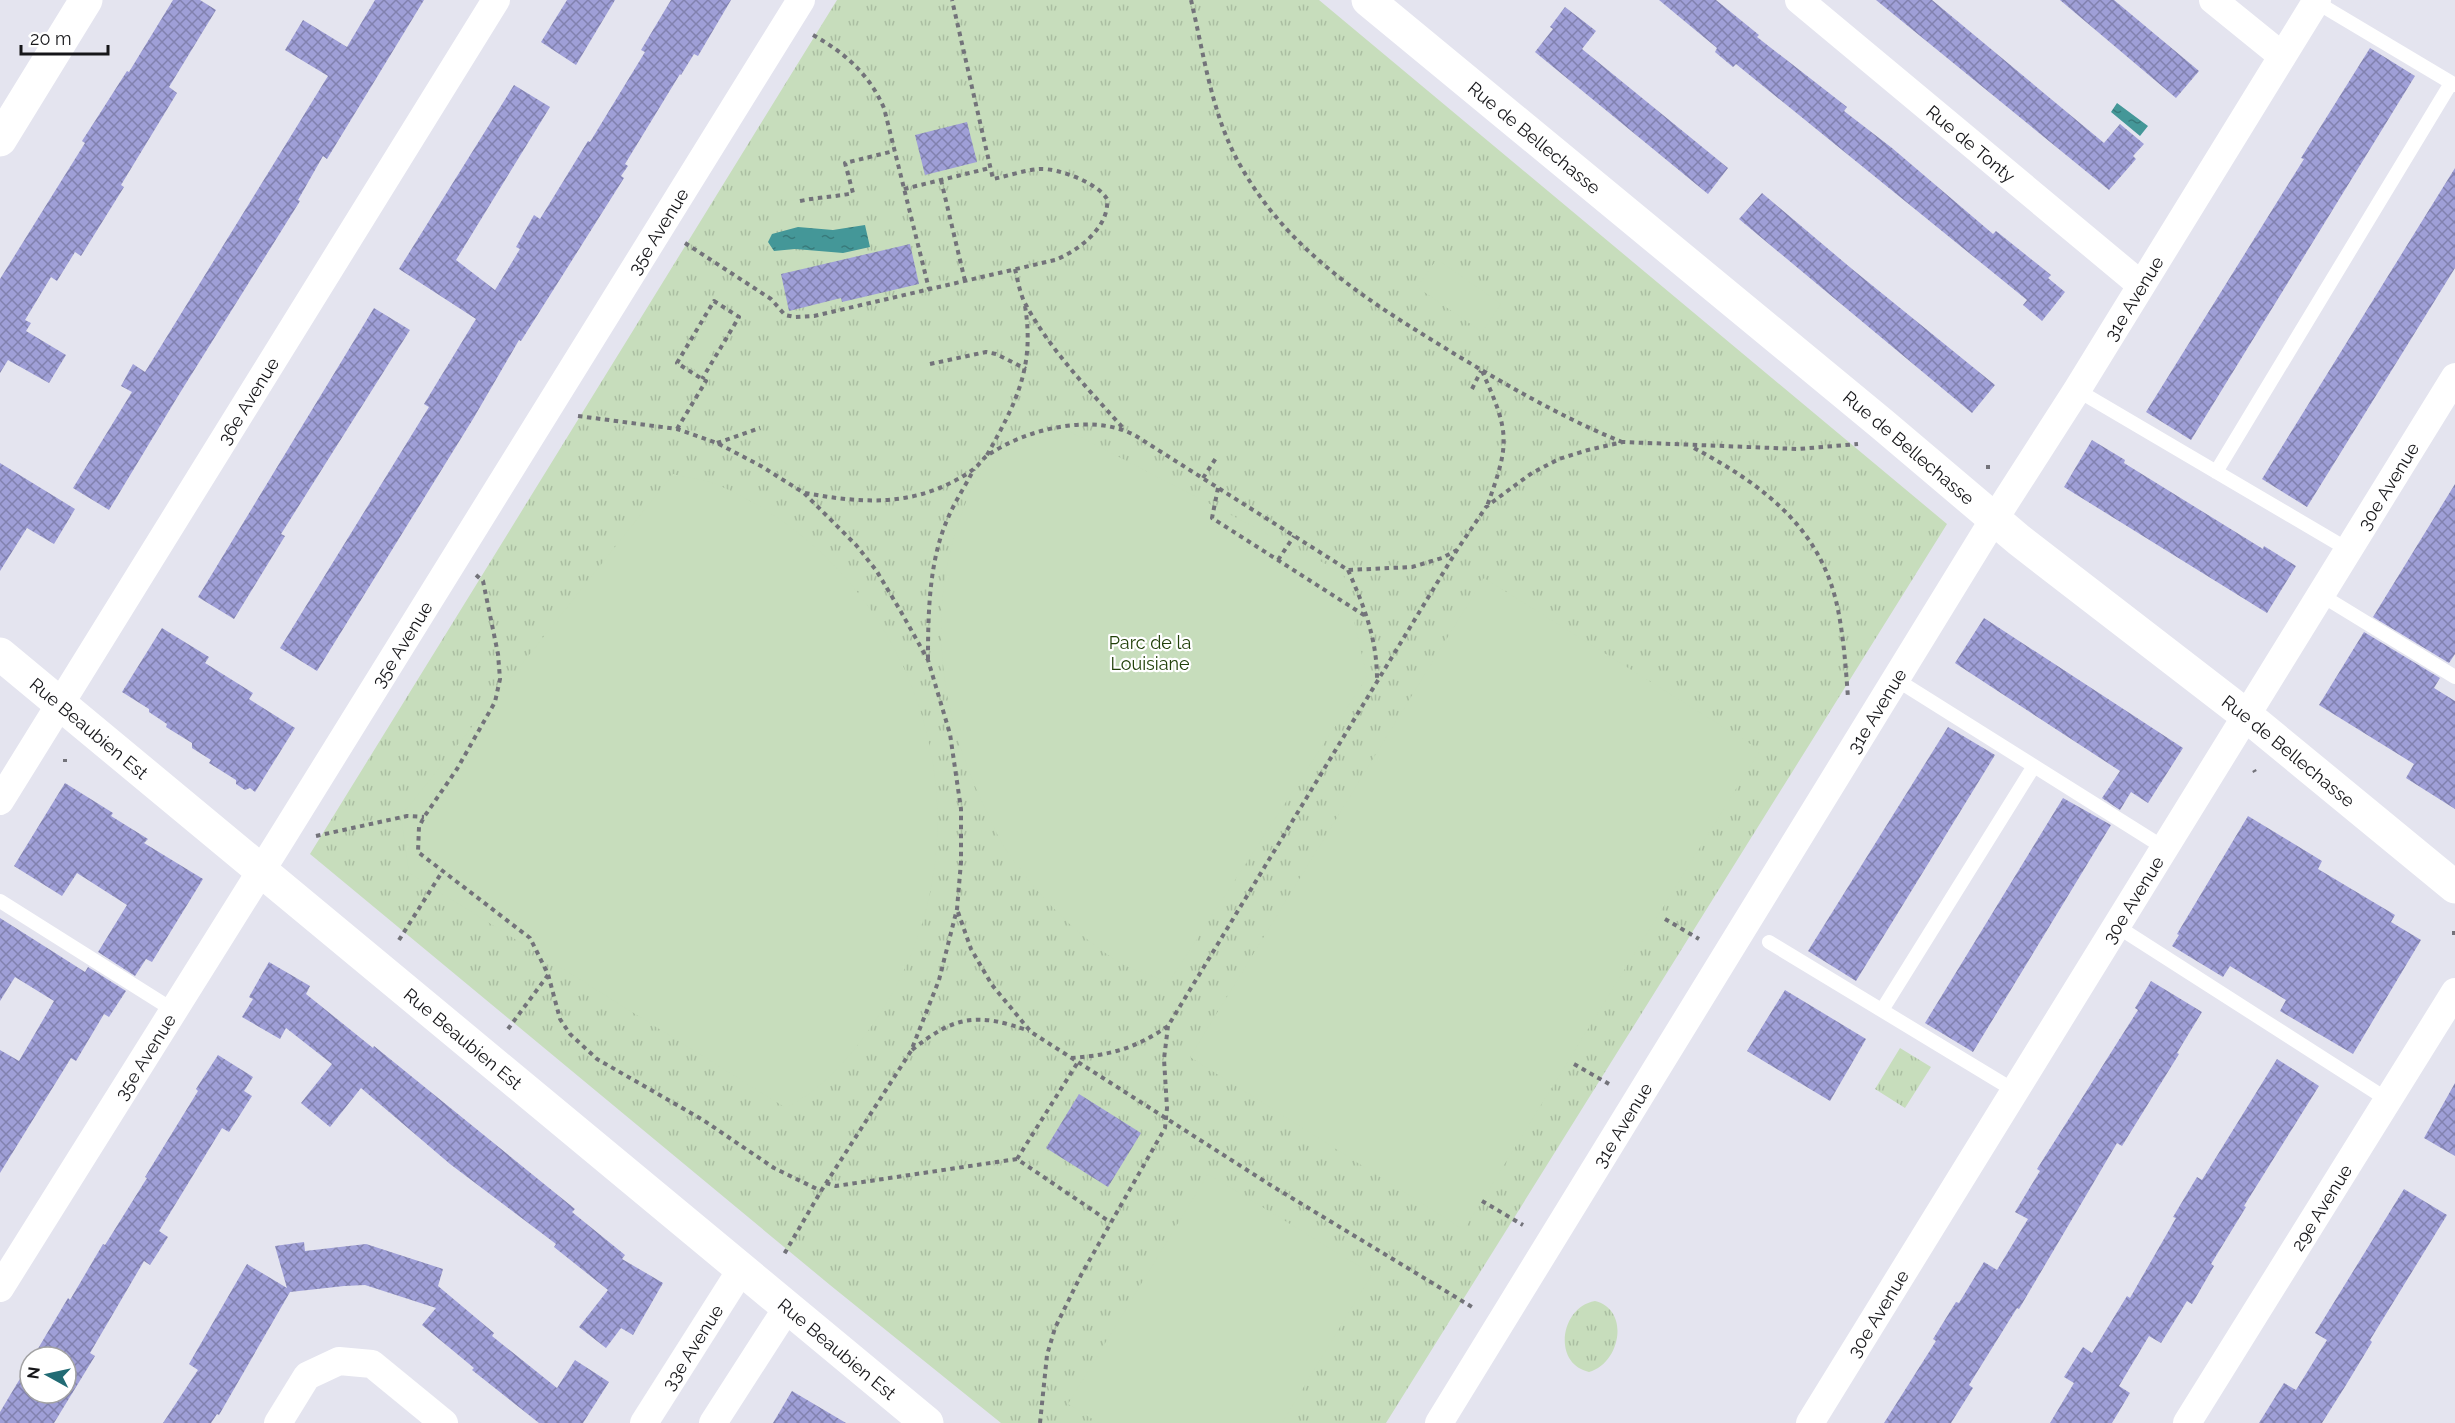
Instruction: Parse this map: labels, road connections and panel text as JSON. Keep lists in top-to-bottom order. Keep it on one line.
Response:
{"streets":{"street":["Rue de Bellechasse","Rue de Tonty","35e Avenue","31e Avenue","36e Avenue","30e Avenue","Rue Beaubien Est","29e Avenue","33e Avenue"]},"crossings":[["Rue de Bellechasse","31e Avenue"],["Rue de Bellechasse","30e Avenue"],["Rue de Tonty","31e Avenue"],["35e Avenue","Rue Beaubien Est"],["36e Avenue","Rue Beaubien Est"],["Rue Beaubien Est","33e Avenue"]],"parks":["Parc de la Louisiane"],"scale_bar":"20 m","north":"left"}
